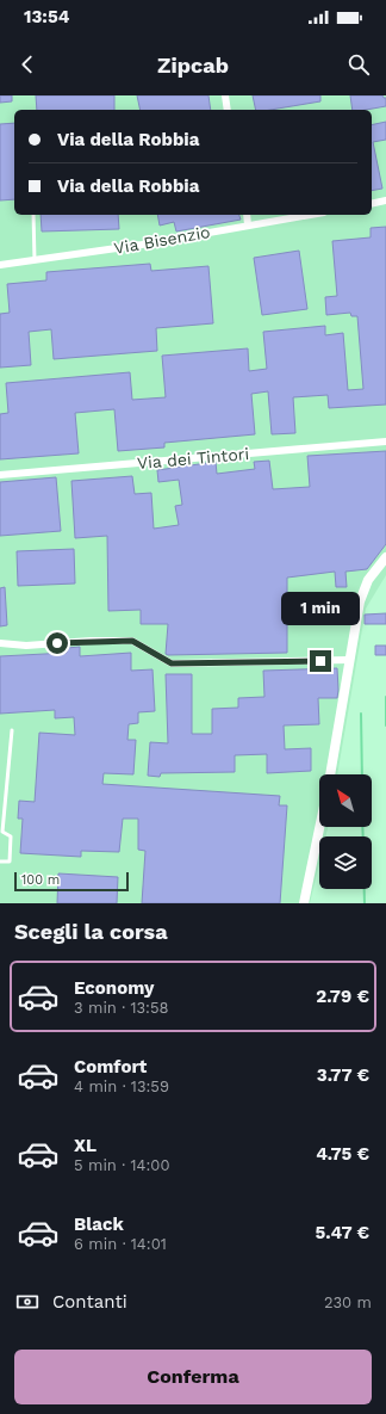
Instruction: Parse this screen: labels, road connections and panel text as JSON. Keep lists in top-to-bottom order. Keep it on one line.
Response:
{"streets":{"street":["Via Bisenzio","Via dei Tintori"]},"scale_bar":"100 m","north":"top left","page":{"status":"13:54","header":"Zipcab","banner":["Via della Robbia","Via della Robbia"],"bubble":"1 min","scale":"100 m","heading":"Scegli la corsa","list":[{"name":"Economy","note":"3 min · 13:58","value":"2.79 €"},{"name":"Comfort","note":"4 min · 13:59","value":"3.77 €"},{"name":"XL","note":"5 min · 14:00","value":"4.75 €"},{"name":"Black","note":"6 min · 14:01","value":"5.47 €"}],"pay":["Contanti","230 m"],"buttons":"Conferma"}}
